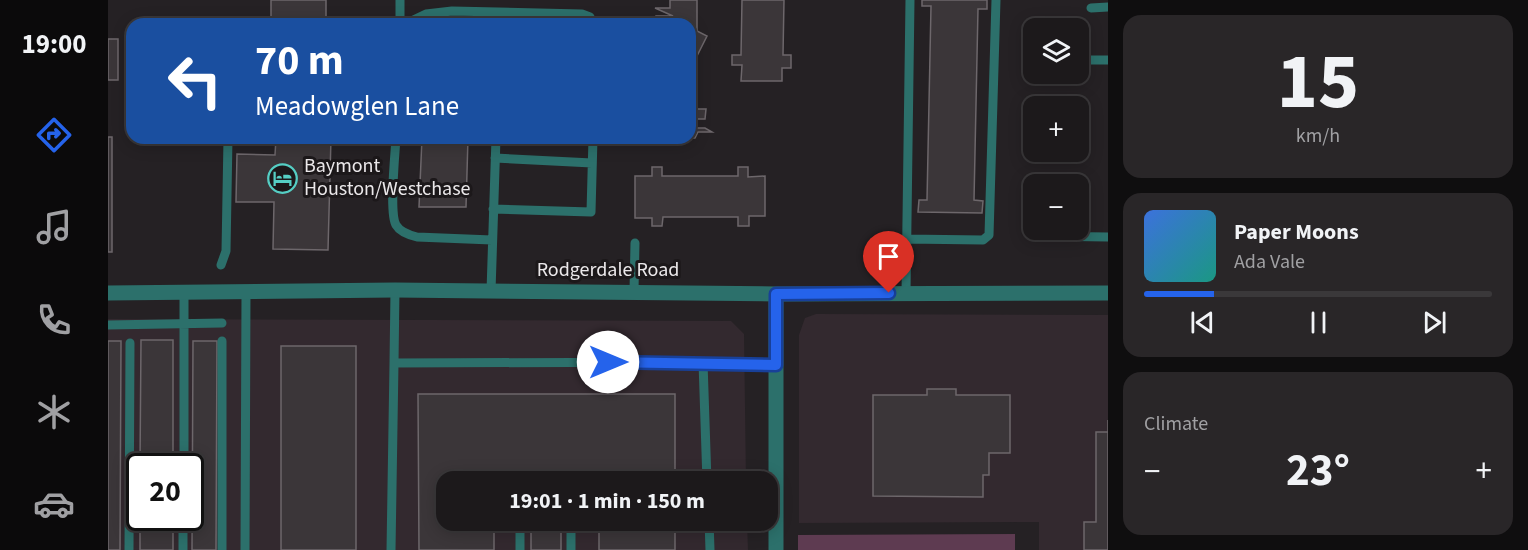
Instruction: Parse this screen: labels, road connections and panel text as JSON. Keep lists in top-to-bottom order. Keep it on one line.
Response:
{"streets":{"street":["Rodgerdale Road"]},"places":{"hotel":["Baymont Houston/Westchase"]},"page":{"tabs":"19:00","tile":[["15","km/h"],"Climate"],"map_buttons":["+","−"],"turn":["70 m","Meadowglen Lane"],"song":["Paper Moons","Ada Vale"],"heat":["−","23°","+"],"limit":"20","trip":"19:01 · 1 min · 150 m"}}
